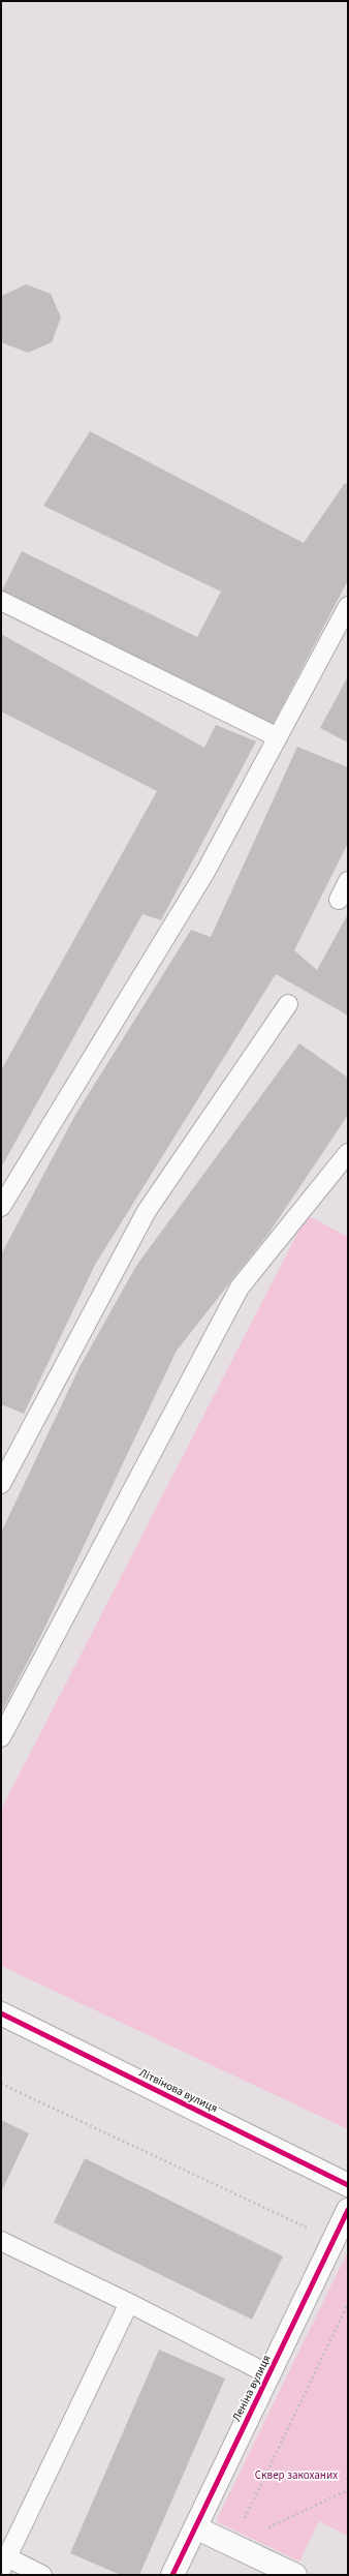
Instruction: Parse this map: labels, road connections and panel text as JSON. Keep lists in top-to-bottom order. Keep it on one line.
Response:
{"streets":{"street":["Літвінова вулиця","Леніна вулиця"]},"parks":["Сквер закоханих"]}
